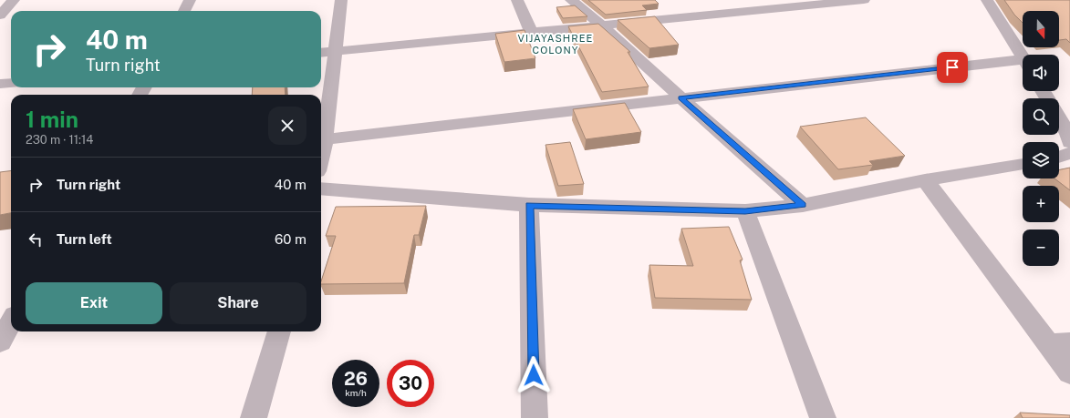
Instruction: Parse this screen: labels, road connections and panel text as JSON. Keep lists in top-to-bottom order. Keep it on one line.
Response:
{"districts":["VIJAYASHREE COLONY"],"north":"bottom","page":{"map_buttons":["+","−"],"turn":["40 m","Turn right"],"heading":["1 min","230 m · 11:14"],"list":[{"name":"Turn right","value":"40 m"},{"name":"Turn left","value":"60 m"}],"buttons":["Exit","Share"],"speed":"26 km/h","limit":"30"}}
